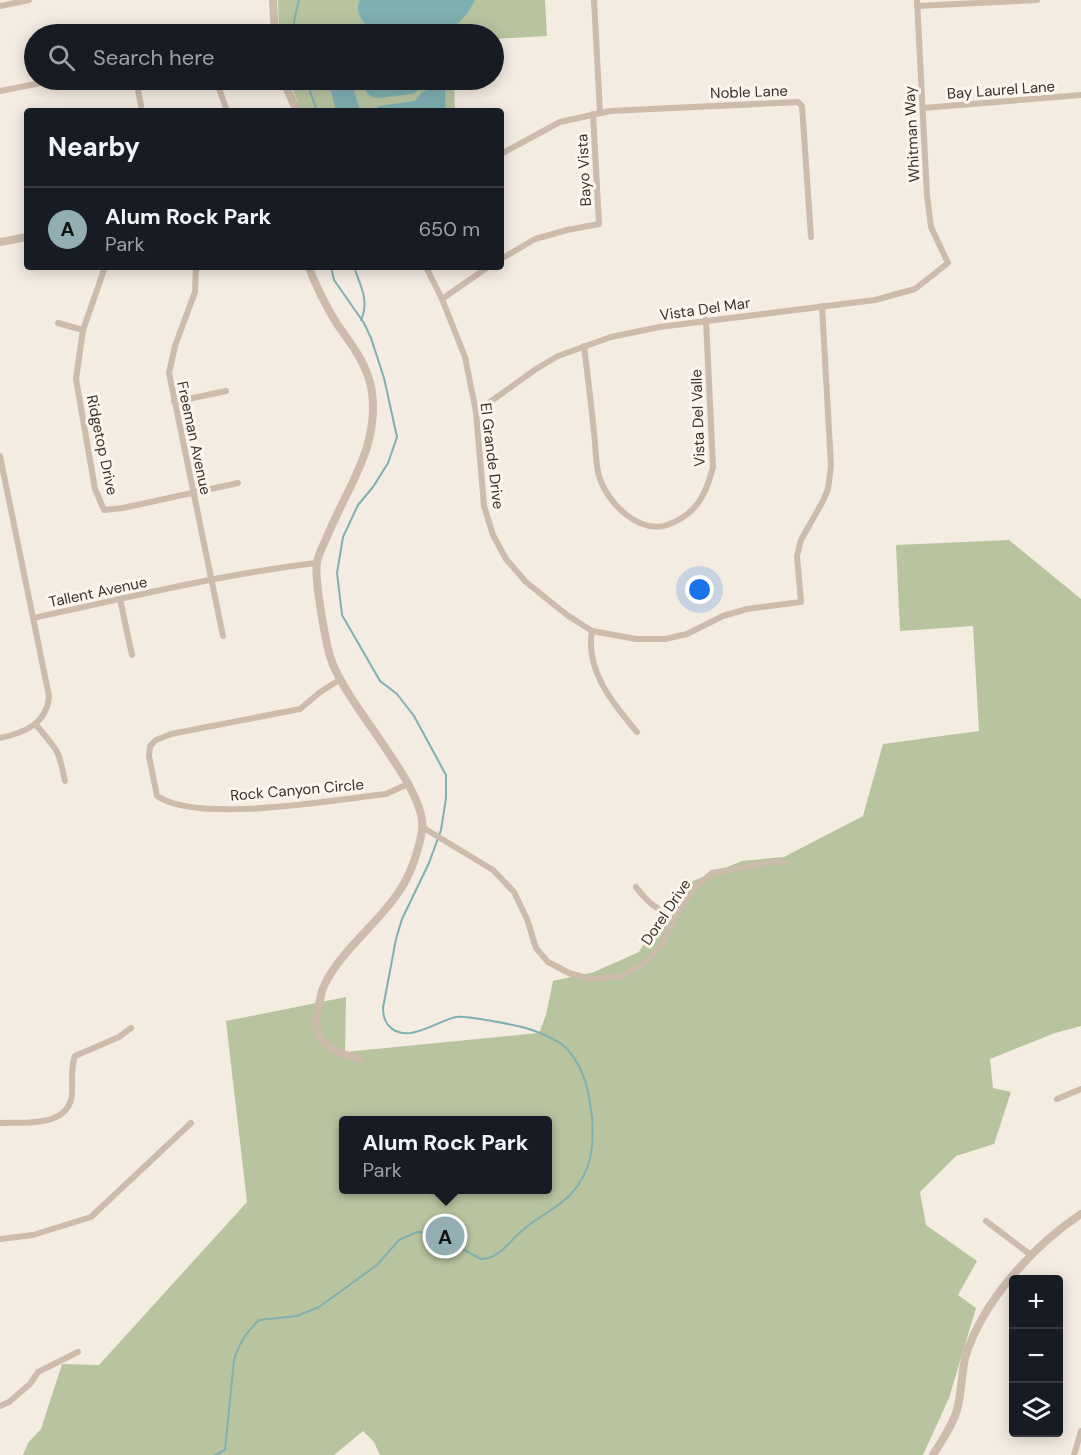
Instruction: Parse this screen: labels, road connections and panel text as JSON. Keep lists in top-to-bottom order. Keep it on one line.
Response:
{"streets":{"street":["Bay Laurel Lane","Noble Lane","Whitman Way","Bayo Vista","Vista Del Mar","Vista Del Valle","Freeman Avenue","Ridgetop Drive","El Grande Drive","Tallent Avenue","Rock Canyon Circle","Dorel Drive"]},"crossings":[["Bay Laurel Lane","Whitman Way"],["Noble Lane","Bayo Vista"],["Whitman Way","Vista Del Mar"],["Vista Del Mar","Vista Del Valle"],["Vista Del Mar","El Grande Drive"],["Freeman Avenue","Ridgetop Drive"],["Freeman Avenue","Tallent Avenue"]],"page":{"search":"Search here","heading":"Nearby","list":[{"mark":"A","name":"Alum Rock Park","note":"Park","value":"650 m"}],"popup":["Alum Rock Park","Park"],"pins":"A","map_buttons":["+","−"]}}
